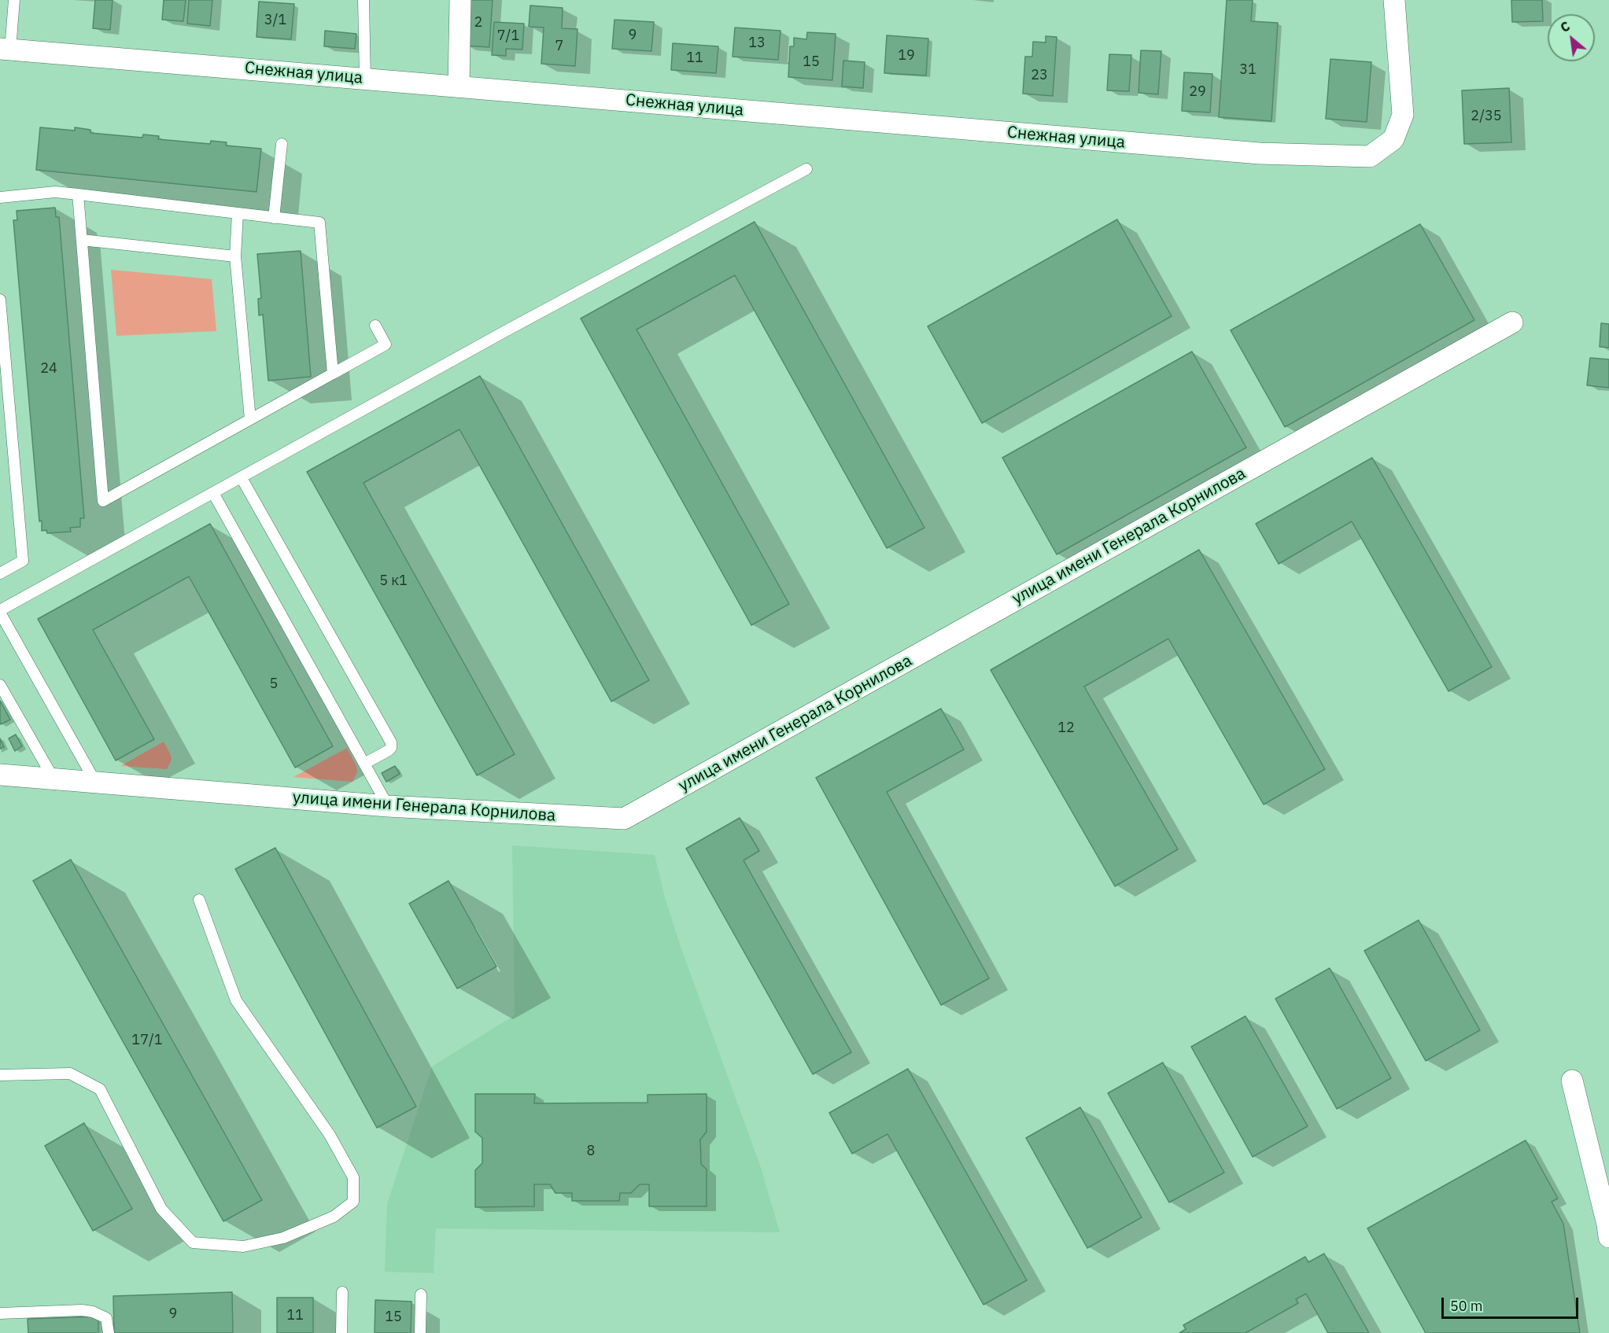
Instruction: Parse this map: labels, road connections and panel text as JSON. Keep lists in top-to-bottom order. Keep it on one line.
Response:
{"streets":{"street":["Снежная улица","улица имени Генерала Корнилова"]},"house_numbers":["3/1","2","9","7/1","13","7","19","11","15","31","23","29","2/35","24","5 к1","5","12","17/1","8","9","11","15"],"scale_bar":"50 m","north":"top left"}
